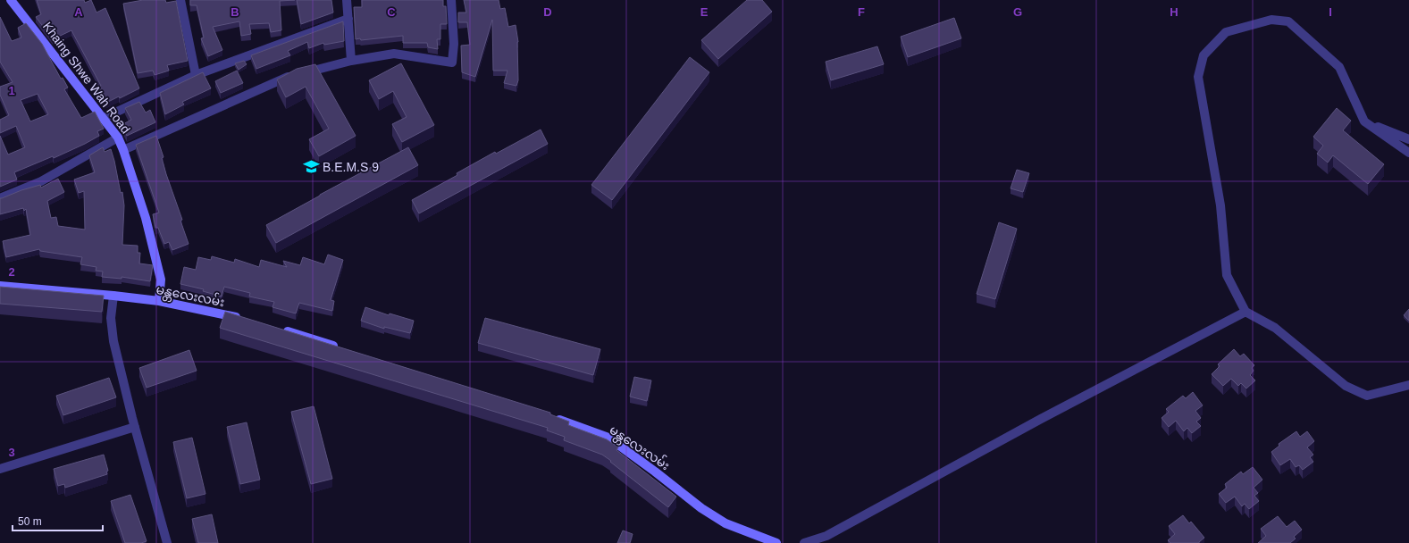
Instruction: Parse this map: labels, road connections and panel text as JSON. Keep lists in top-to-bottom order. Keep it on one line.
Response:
{"streets":{"main road":["Khaing Shwe Wah Road","မန္တလေးလမ်း"]},"crossings":[["Khaing Shwe Wah Road","မန္တလေးလမ်း"]],"places":{"school or university":["B.E.M.S 9"]},"scale_bar":"50 m","grid":{"columns":["A","B","C","D","E","F","G","H","I"],"rows":["1","2","3"]}}
